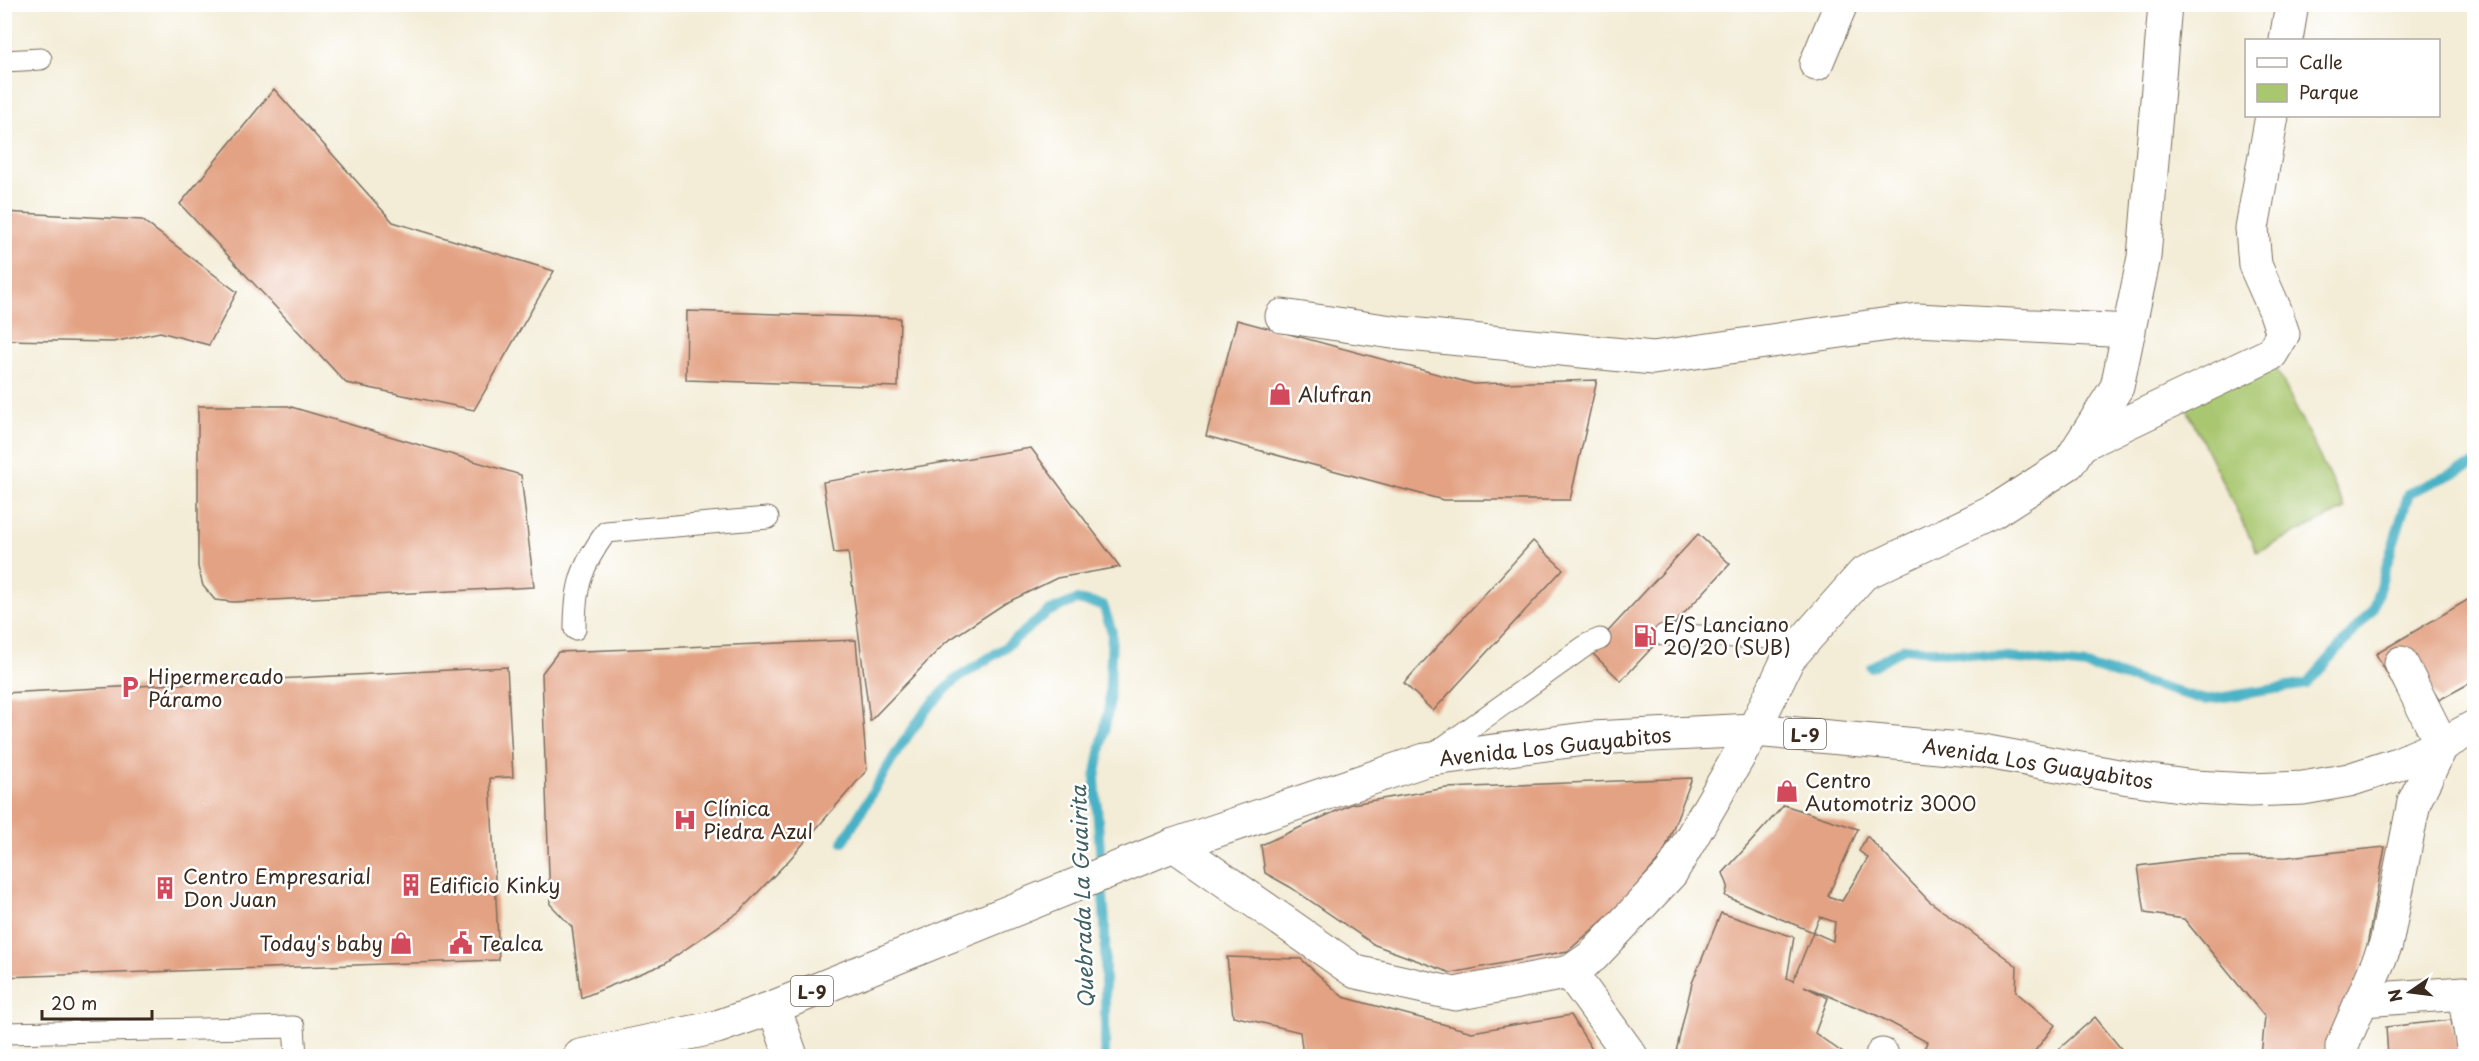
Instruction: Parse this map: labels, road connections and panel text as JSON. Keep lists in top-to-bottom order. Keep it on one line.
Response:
{"streets":{"street":["L-9","Avenida Los Guayabitos"]},"crossings":[["L-9","Avenida Los Guayabitos"]],"water":["Quebrada La Guairita"],"places":{"shop":["Alufran","Centro Automotriz 3000","Today's baby"],"fuel station":["E/S Lanciano 20/20 (SUB)"],"parking":["Hipermercado Páramo"],"hospital":["Clínica Piedra Azul"],"building":["Edificio Kinky","Centro Empresarial Don Juan"],"public building":["Tealca"]},"legend":["Calle","Parque"],"scale_bar":"20 m","north":"left"}
